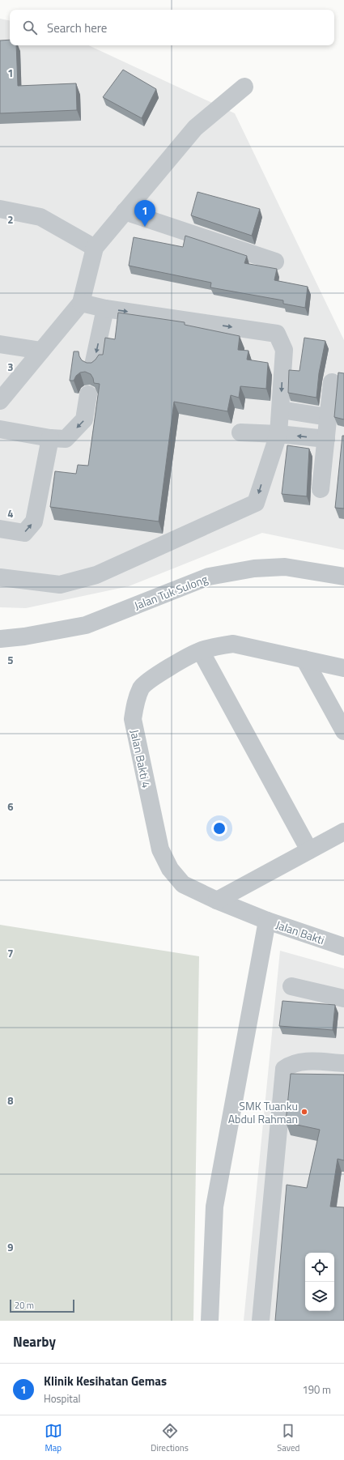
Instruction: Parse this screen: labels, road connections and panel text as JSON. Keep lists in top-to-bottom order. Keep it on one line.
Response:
{"streets":{"street":["Jalan Tuk Sulong","Jalan Bakti 4","Jalan Bakti"]},"crossings":[["Jalan Bakti 4","Jalan Bakti"]],"places":["SMK Tuanku Abdul Rahman"],"scale_bar":"20 m","page":{"search":"Search here","pins":"1","scale":"20 m","heading":"Nearby","list":[{"mark":"1","name":"Klinik Kesihatan Gemas","note":"Hospital","value":"190 m"}],"nav":["Map","Directions","Saved"]},"grid":{"rows":["1","2","3","4","5","6","7","8","9"]}}
